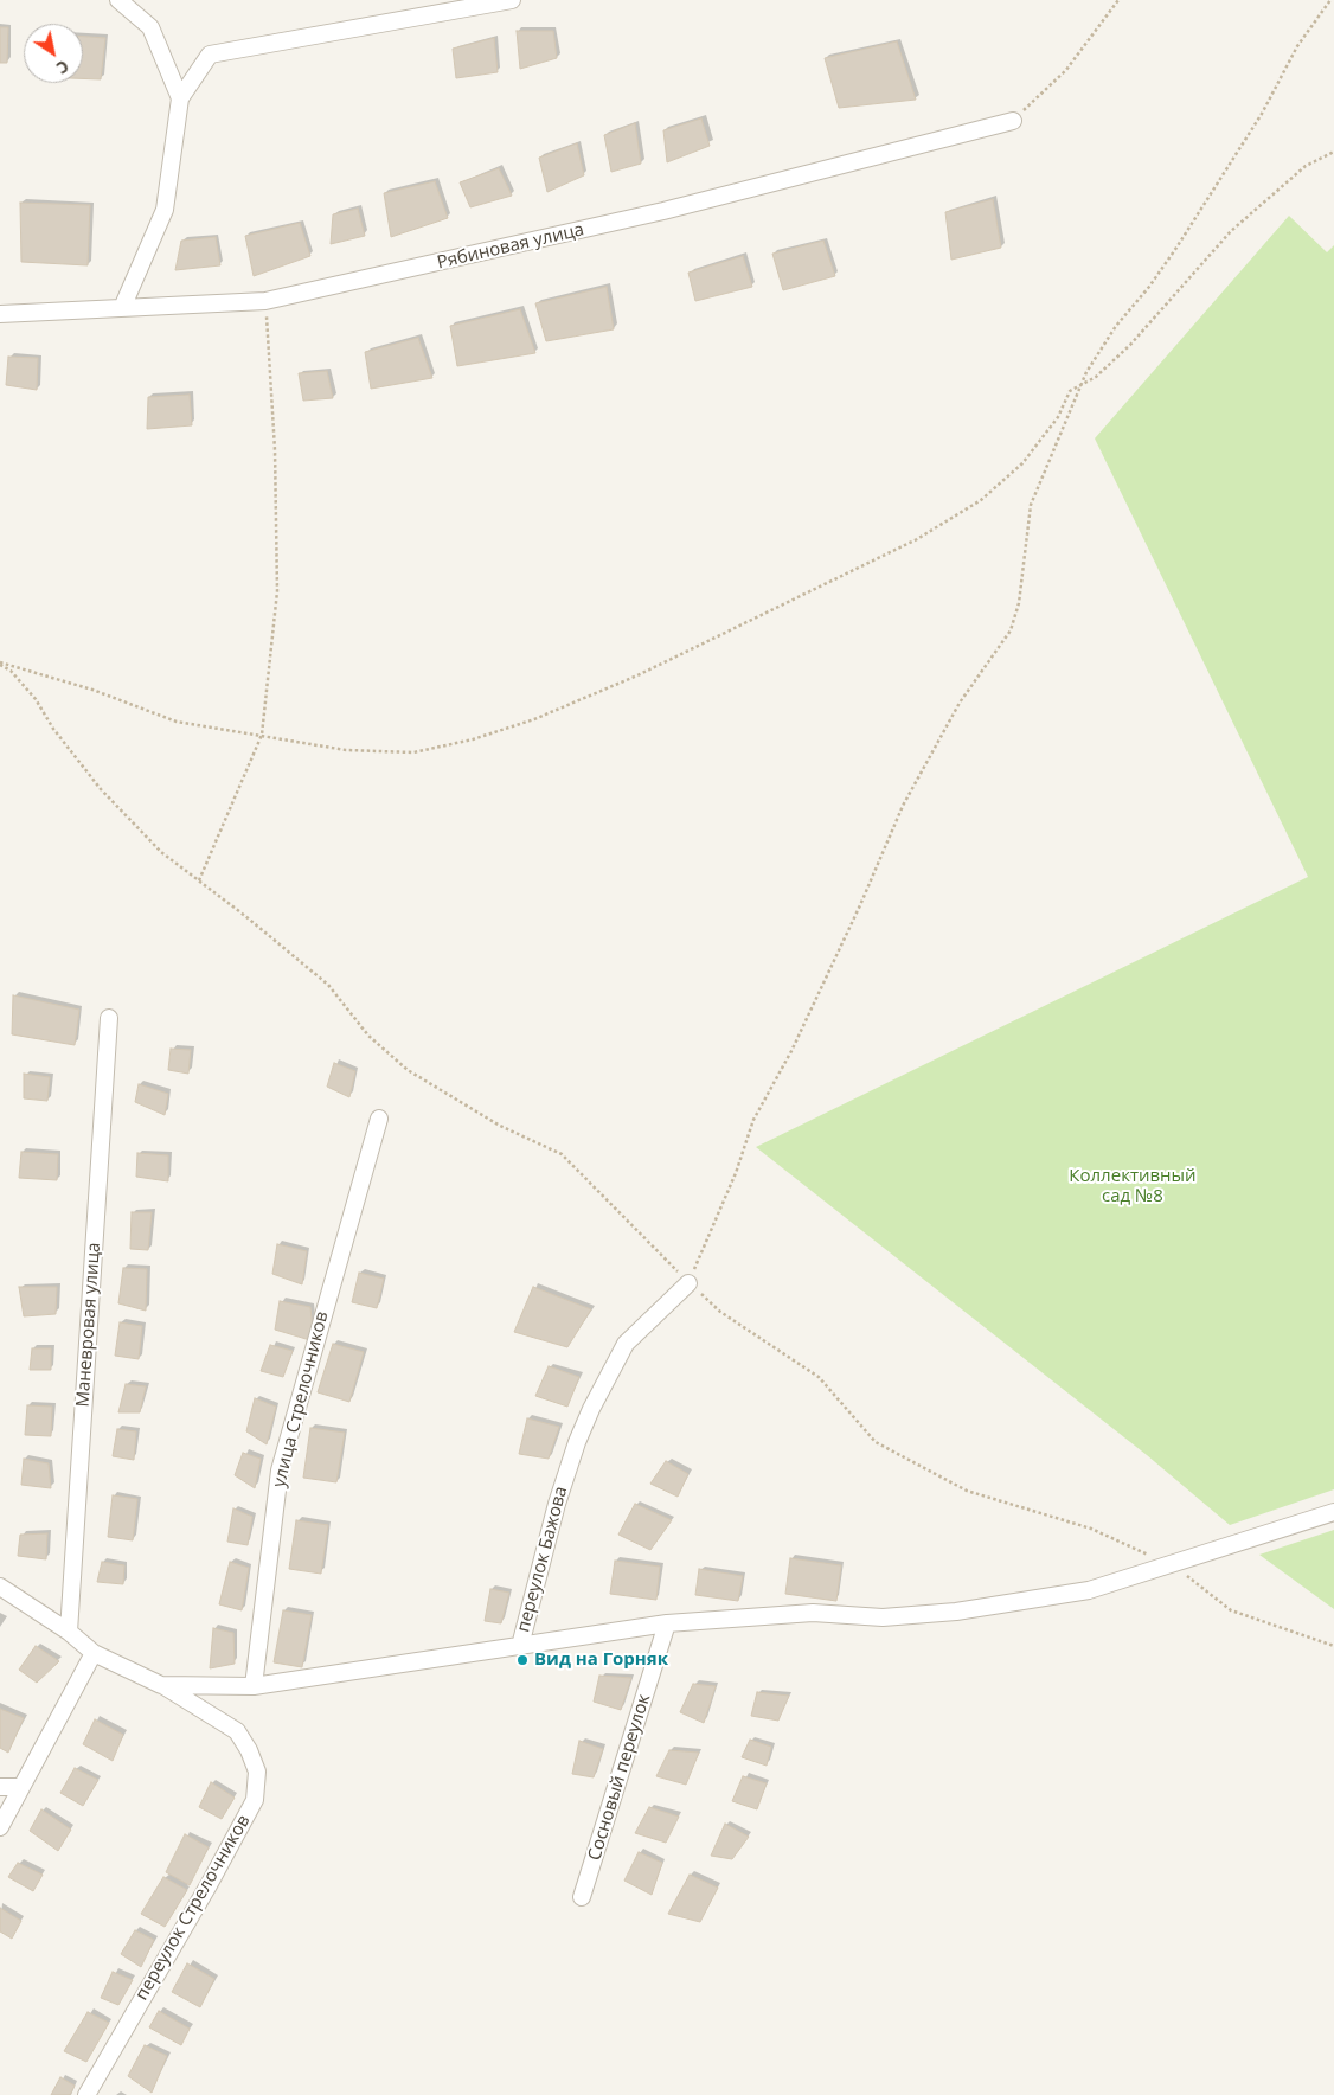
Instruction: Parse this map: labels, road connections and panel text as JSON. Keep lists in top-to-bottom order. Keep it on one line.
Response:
{"streets":{"street":["Рябиновая улица","Маневровая улица","улица Стрелочников","переулок Бажова","Сосновый переулок","переулок Стрелочников"]},"crossings":[["Маневровая улица","переулок Стрелочников"],["переулок Бажова","Сосновый переулок"]],"parks":["Коллективный сад №8"],"places":["Вид на Горняк"],"north":"bottom right"}
